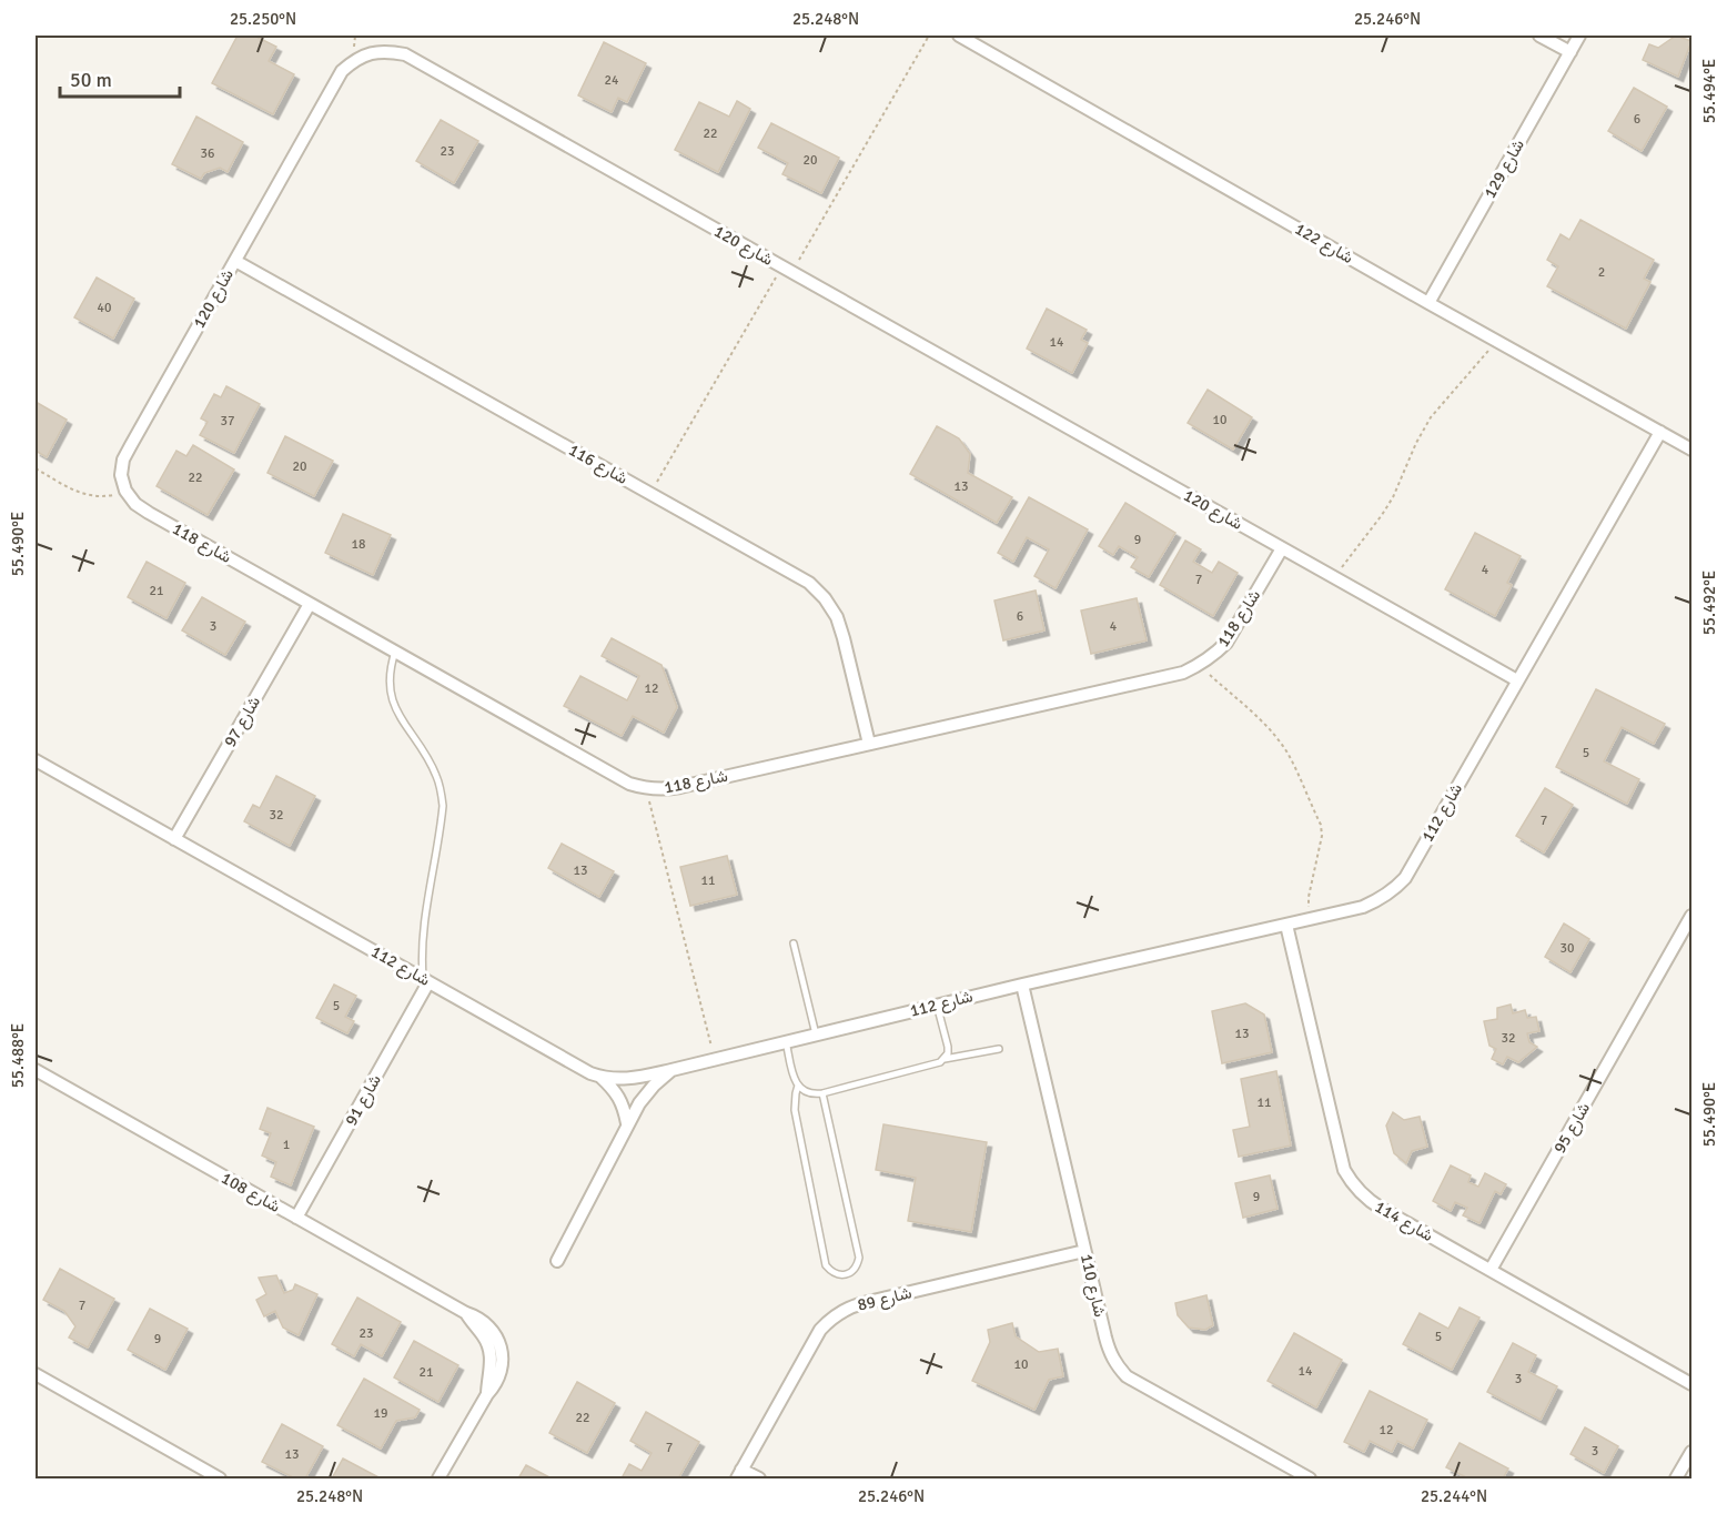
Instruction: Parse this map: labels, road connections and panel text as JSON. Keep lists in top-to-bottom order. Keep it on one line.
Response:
{"streets":{"street":["شارع 129","شارع 122","شارع 120","شارع 116","شارع 118","شارع 97","شارع 112","شارع 91","شارع 95","شارع 108","شارع 114","شارع 110","شارع 89"]},"crossings":[["شارع 129","شارع 122"],["شارع 122","شارع 112"],["شارع 120","شارع 116"],["شارع 120","شارع 118"],["شارع 120","شارع 112"],["شارع 116","شارع 118"],["شارع 118","شارع 97"],["شارع 97","شارع 112"],["شارع 112","شارع 91"],["شارع 112","شارع 114"],["شارع 112","شارع 110"],["شارع 91","شارع 108"],["شارع 95","شارع 114"],["شارع 110","شارع 89"]],"house_numbers":["24","6","22","23","36","20","2","40","14","10","37","20","22","13","9","18","4","7","21","6","3","4","12","5","32","7","13","11","30","5","13","32","11","1","9","7","23","5","9","10","14","21","3","19","22","12","7","3","13"],"scale_bar":"50 m","coordinates":["25.250°N","25.248°N","25.246°N","55.494°E","55.490°E","55.492°E","55.488°E","25.244°N"]}
